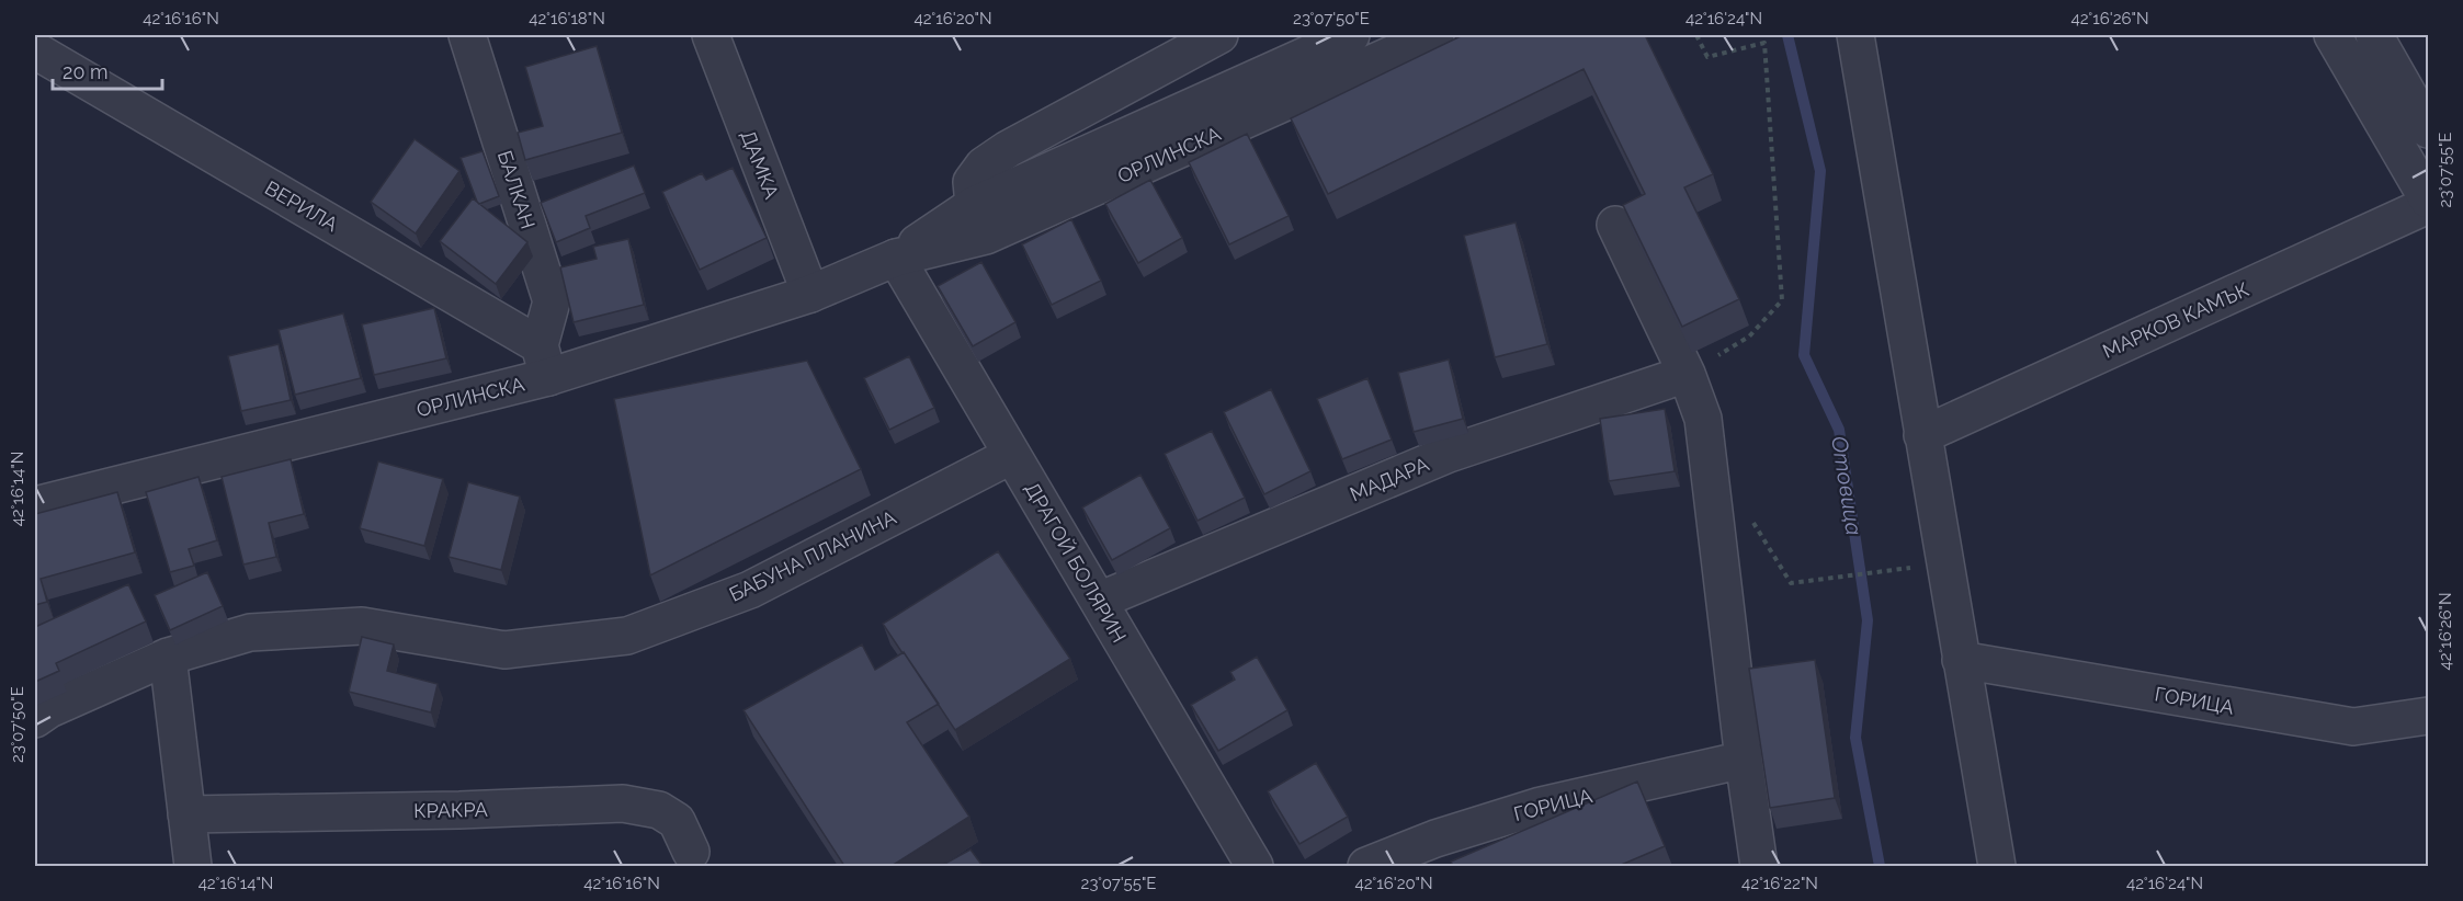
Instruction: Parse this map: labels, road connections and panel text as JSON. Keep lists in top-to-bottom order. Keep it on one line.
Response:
{"streets":{"street":["ОРЛИНСКА","ДАМКА","БАЛКАН","ВЕРИЛА","МАРКОВ КАМЪК","МАДАРА","БАБУНА ПЛАНИНА","ДРАГОЙ БОЛЯРИН","ГОРИЦА","КРАКРА"]},"crossings":[["ОРЛИНСКА","ДАМКА"],["ОРЛИНСКА","БАЛКАН"],["ОРЛИНСКА","ВЕРИЛА"],["ОРЛИНСКА","ДРАГОЙ БОЛЯРИН"],["БАЛКАН","ВЕРИЛА"],["МАДАРА","ДРАГОЙ БОЛЯРИН"],["БАБУНА ПЛАНИНА","ДРАГОЙ БОЛЯРИН"]],"water":["Отовица"],"scale_bar":"20 m","coordinates":["42°16'16\"N","42°16'18\"N","42°16'20\"N","23°07'50\"E","42°16'24\"N","42°16'26\"N","23°07'55\"E","42°16'14\"N","42°16'22\"N"]}
